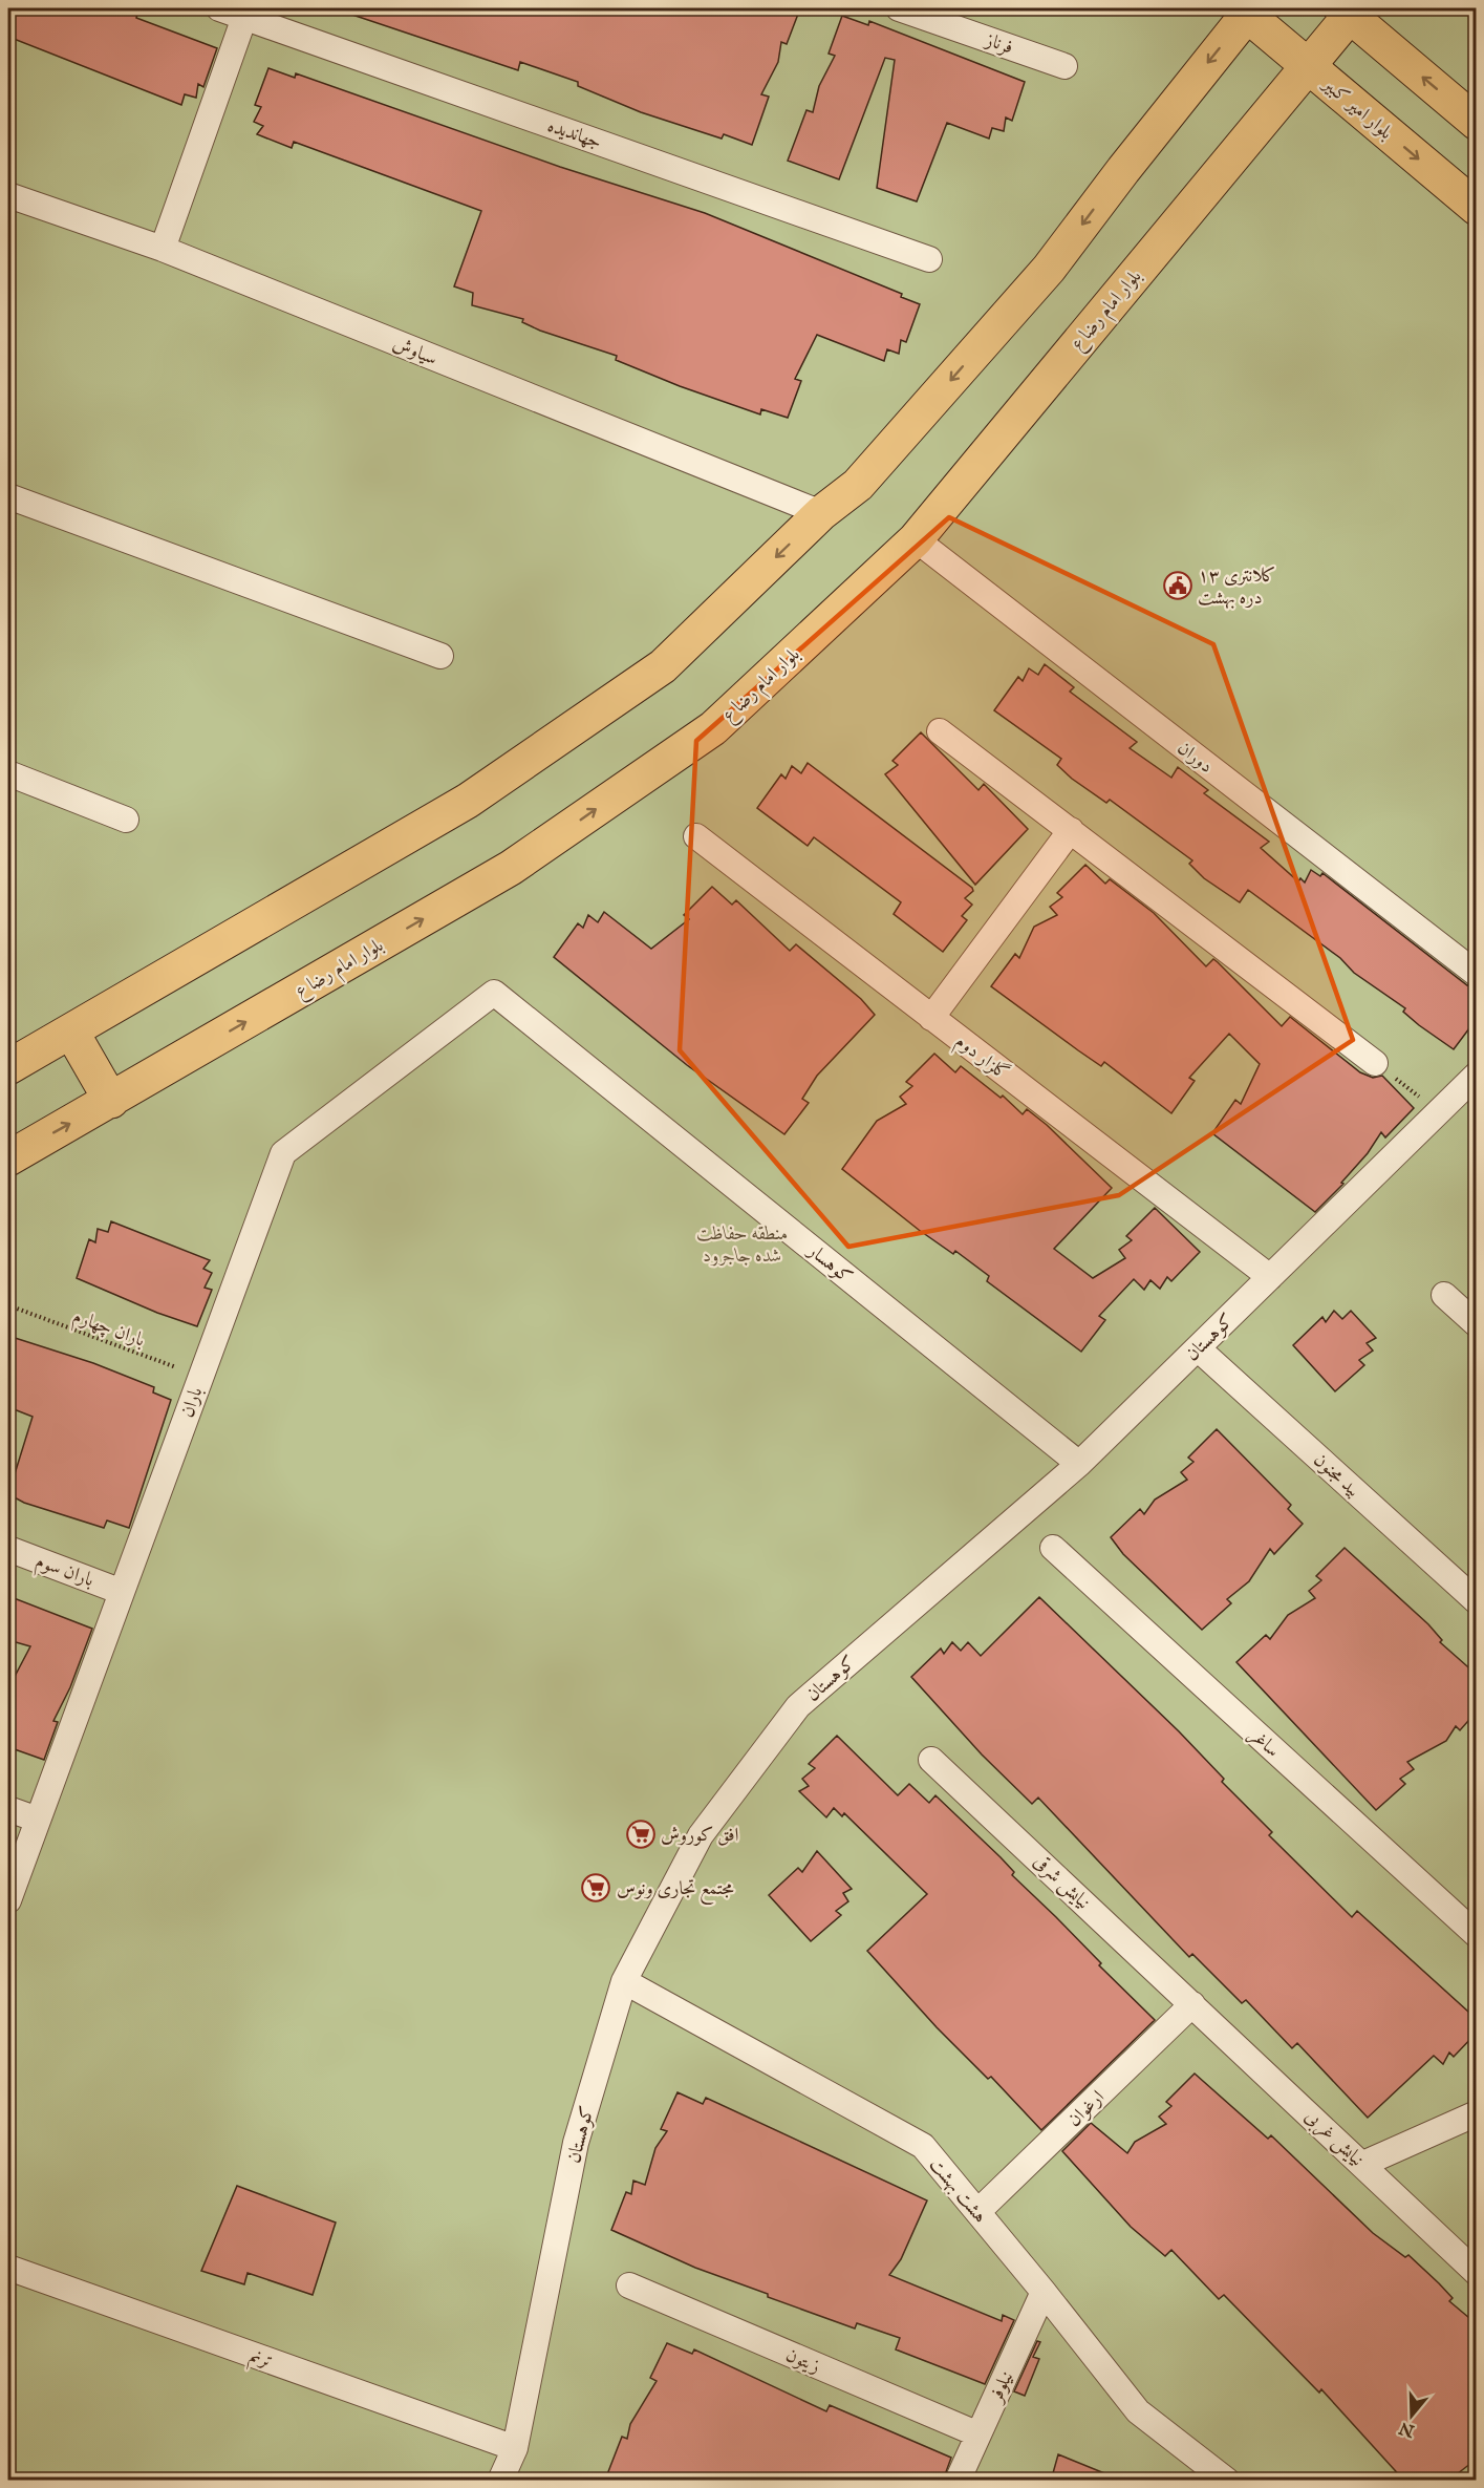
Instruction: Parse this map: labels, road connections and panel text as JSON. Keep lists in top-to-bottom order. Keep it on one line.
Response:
{"streets":{"main road":["بلوار امیر کبیر","بلوار امام رضا ع"],"street":["فرناز","جهاندیده","سیاوش","دوران","گلزار دوم","کوهسار","کوهستان","باران","بید مجنون","باران سوم","ساغر","نیایش شرقی","ارغوان","نیایش غربی","هشت بهشت","ترنم","زیتون","نیلوفر"],"path":["باران چهارم"]},"crossings":[["بلوار امیر کبیر","بلوار امام رضا ع"],["بلوار امام رضا ع","دوران"],["گلزار دوم","کوهستان"],["کوهسار","کوهستان"],["کوهسار","باران"],["باران چهارم","باران"],["کوهستان","بید مجنون"],["کوهستان","هشت بهشت"],["کوهستان","ترنم"],["باران","باران سوم"],["نیایش شرقی","ارغوان"],["نیایش شرقی","نیایش غربی"],["ارغوان","نیایش غربی"],["ارغوان","هشت بهشت"],["هشت بهشت","نیلوفر"],["زیتون","نیلوفر"]],"parks":["منطقه حفاظت شده جاجرود"],"places":{"public building":["کلانتری ۱۳ دره بهشت"],"supermarket":["افق کوروش","مجتمع تجاری ونوس"]},"north":"bottom"}
